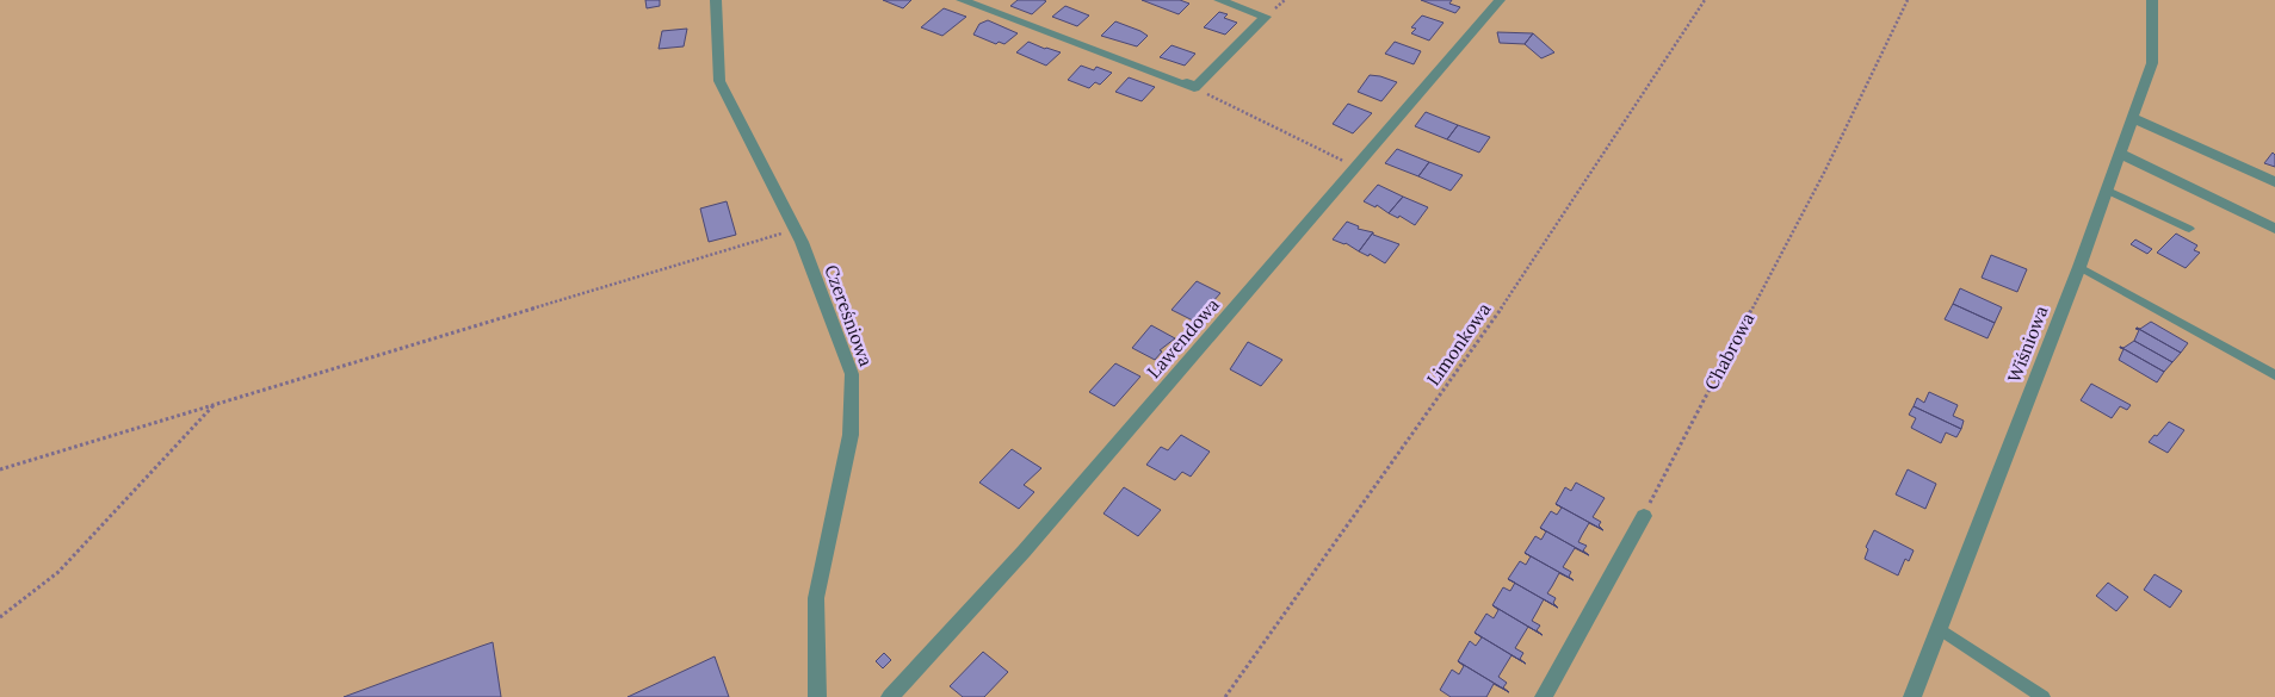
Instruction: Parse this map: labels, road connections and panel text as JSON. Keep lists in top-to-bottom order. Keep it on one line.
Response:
{"streets":{"street":["Czereśniowa","Lawendowa","Wiśniowa"],"path":["Limonkowa","Chabrowa"]}}
